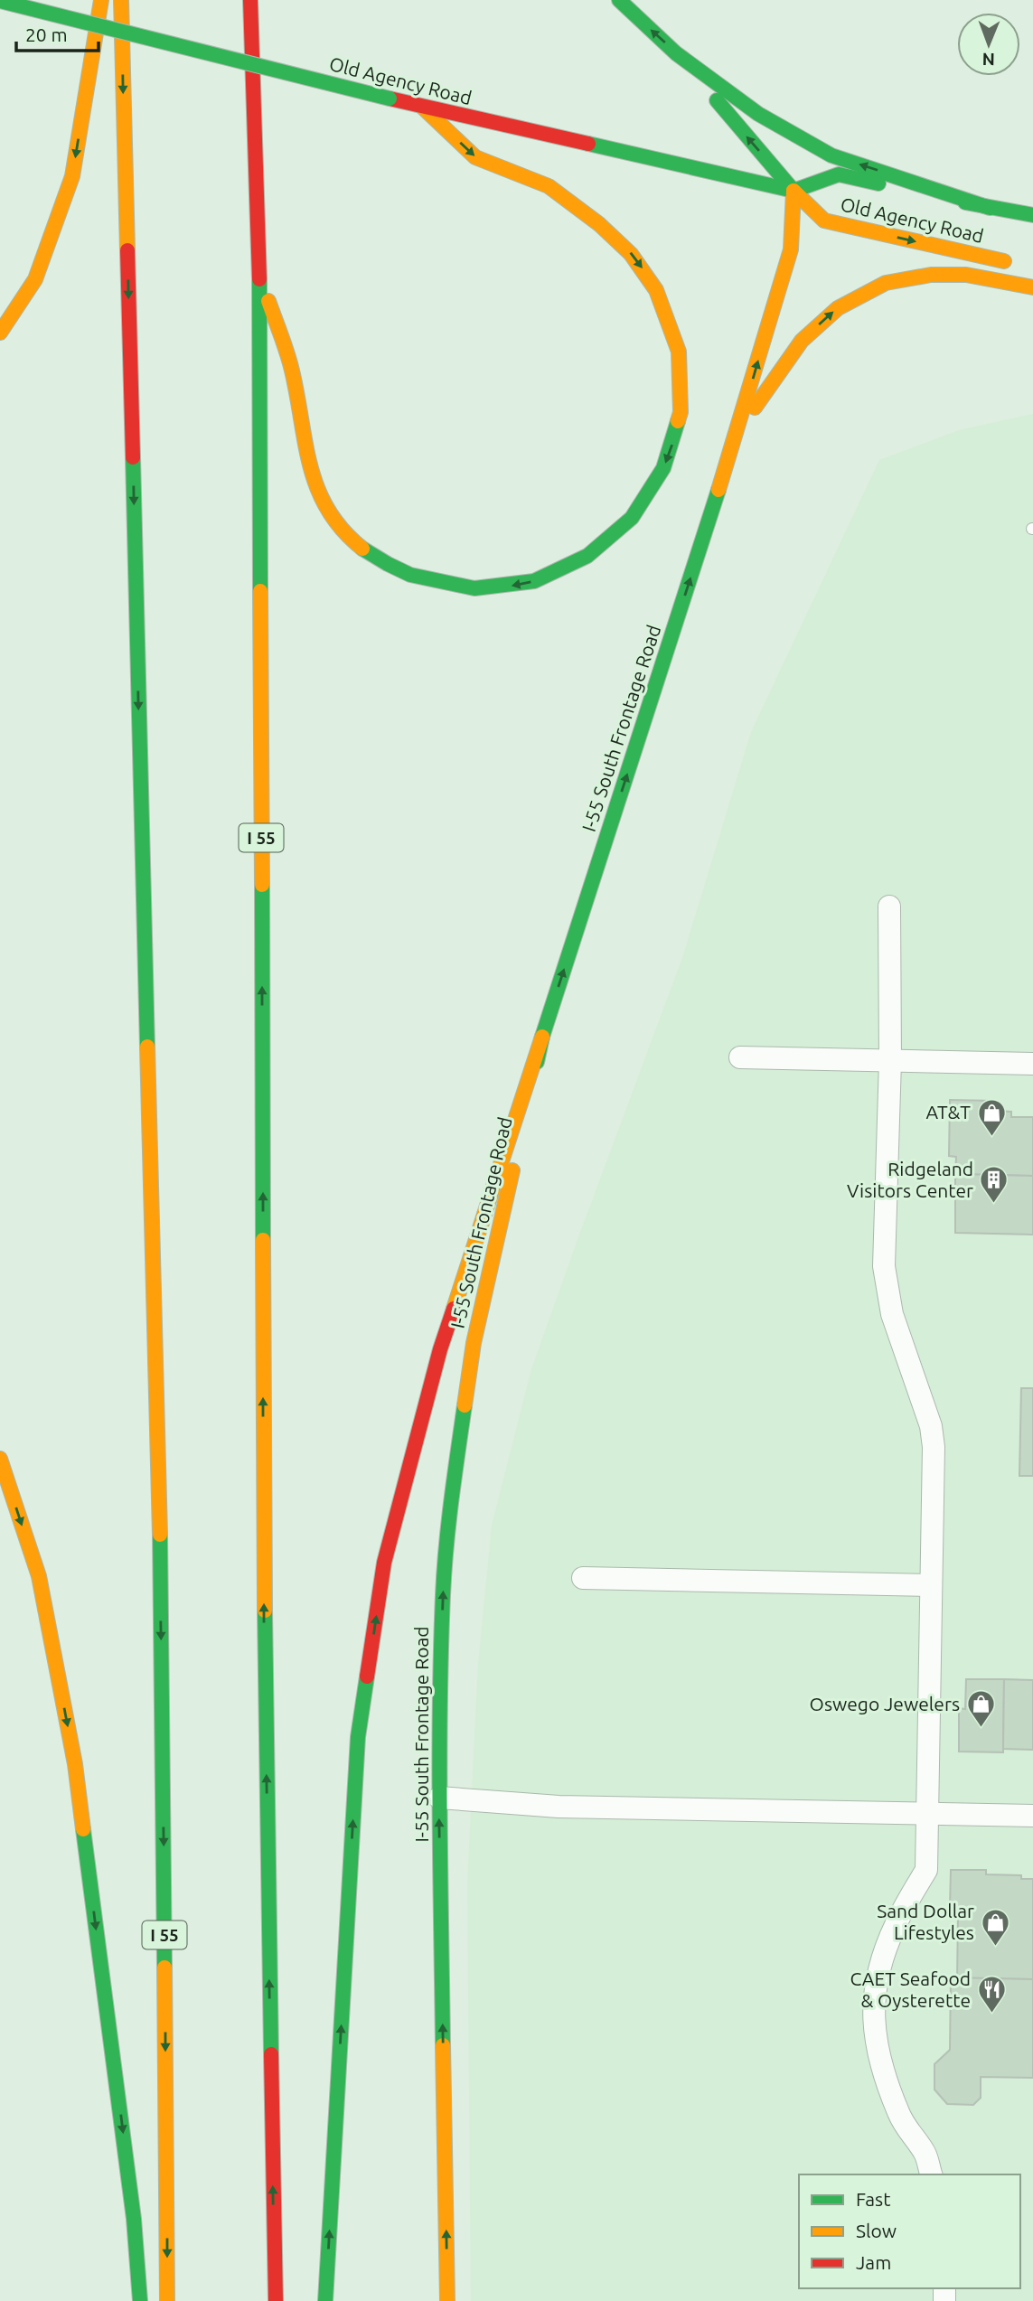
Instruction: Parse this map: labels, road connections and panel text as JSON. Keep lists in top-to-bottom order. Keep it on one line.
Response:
{"streets":{"main road":["Old Agency Road","I-55 South Frontage Road","I 55"]},"crossings":[["Old Agency Road","I-55 South Frontage Road"]],"places":{"shop":["AT&T","Oswego Jewelers","Sand Dollar Lifestyles"],"building":["Ridgeland Visitors Center"],"restaurant":["CAET Seafood & Oysterette"]},"legend":["Fast","Slow","Jam"],"scale_bar":"20 m","north":"bottom"}
